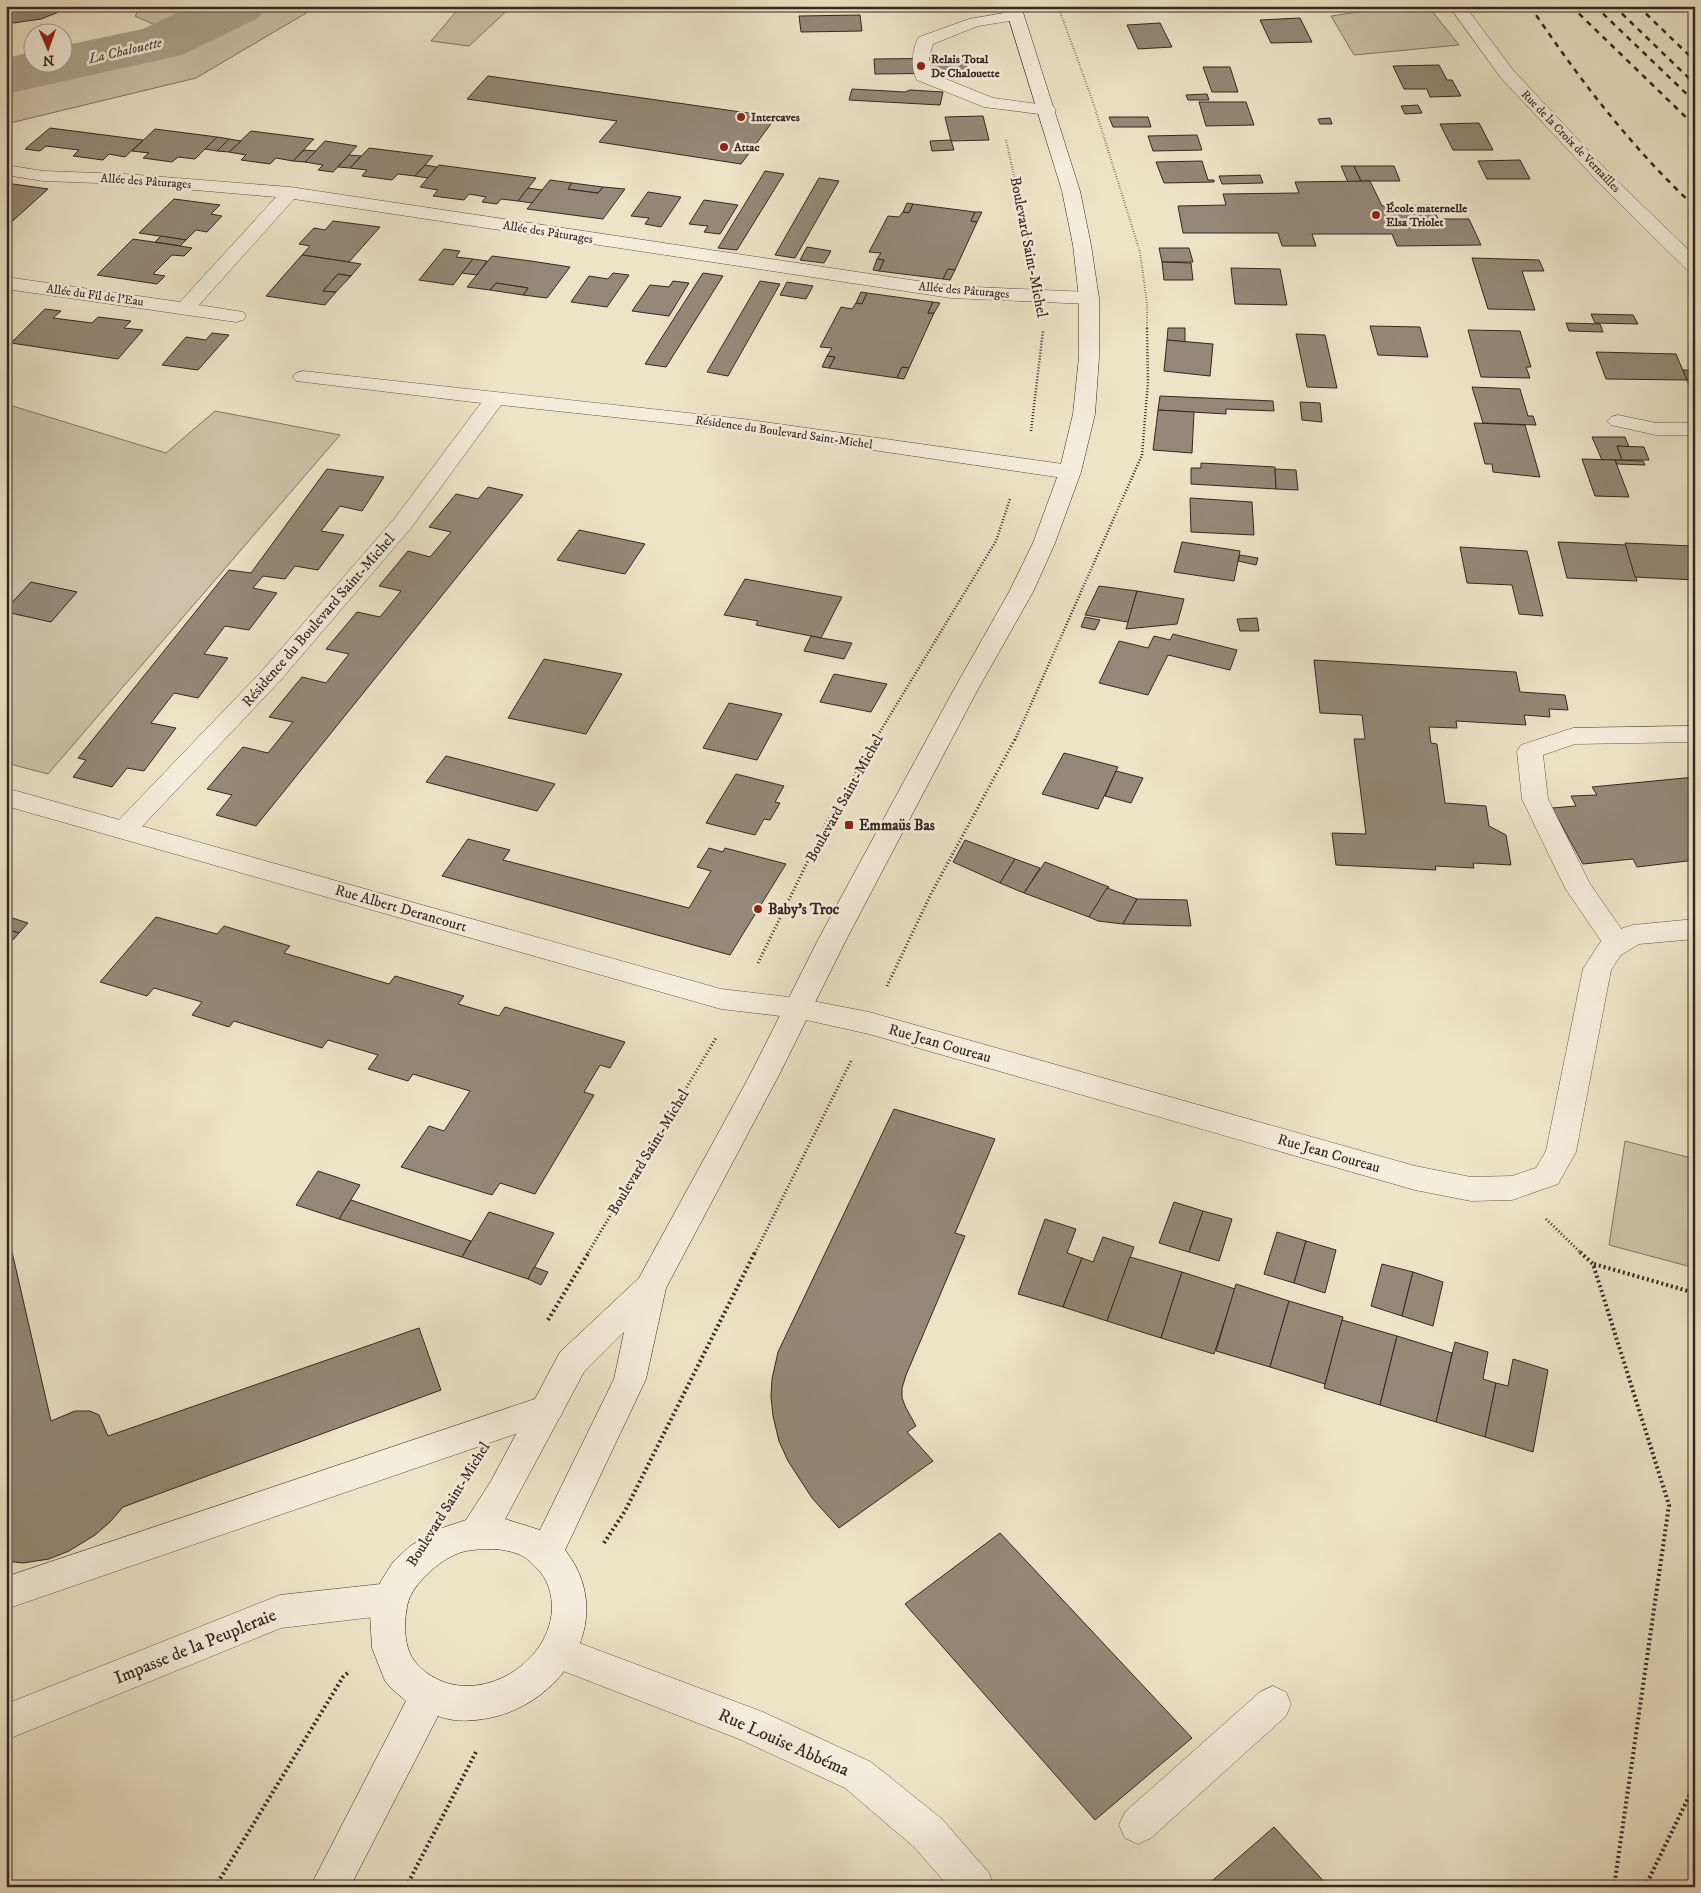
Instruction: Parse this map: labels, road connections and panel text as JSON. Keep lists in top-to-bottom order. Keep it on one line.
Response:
{"streets":{"street":["Rue de la Croix de Vernailles","Allée des Pâturages","Allée du Fil de l'Eau","Résidence du Boulevard Saint-Michel","Rue Albert Derancourt","Rue Jean Coureau","Impasse de la Peupleraie","Rue Louise Abbéma"],"path":["Boulevard Saint-Michel"]},"crossings":[["Allée des Pâturages","Boulevard Saint-Michel"],["Boulevard Saint-Michel","Résidence du Boulevard Saint-Michel"],["Boulevard Saint-Michel","Rue Albert Derancourt"],["Résidence du Boulevard Saint-Michel","Rue Albert Derancourt"],["Rue Albert Derancourt","Rue Jean Coureau"],["Impasse de la Peupleraie","Rue Louise Abbéma"]],"water":["La Chalouette"],"places":{"other":["Relais Total De Chalouette","Intercaves","Attac","École maternelle Elsa Triolet","Baby's Troc"],"transit":["Emmaüs Bas"]},"north":"bottom"}
